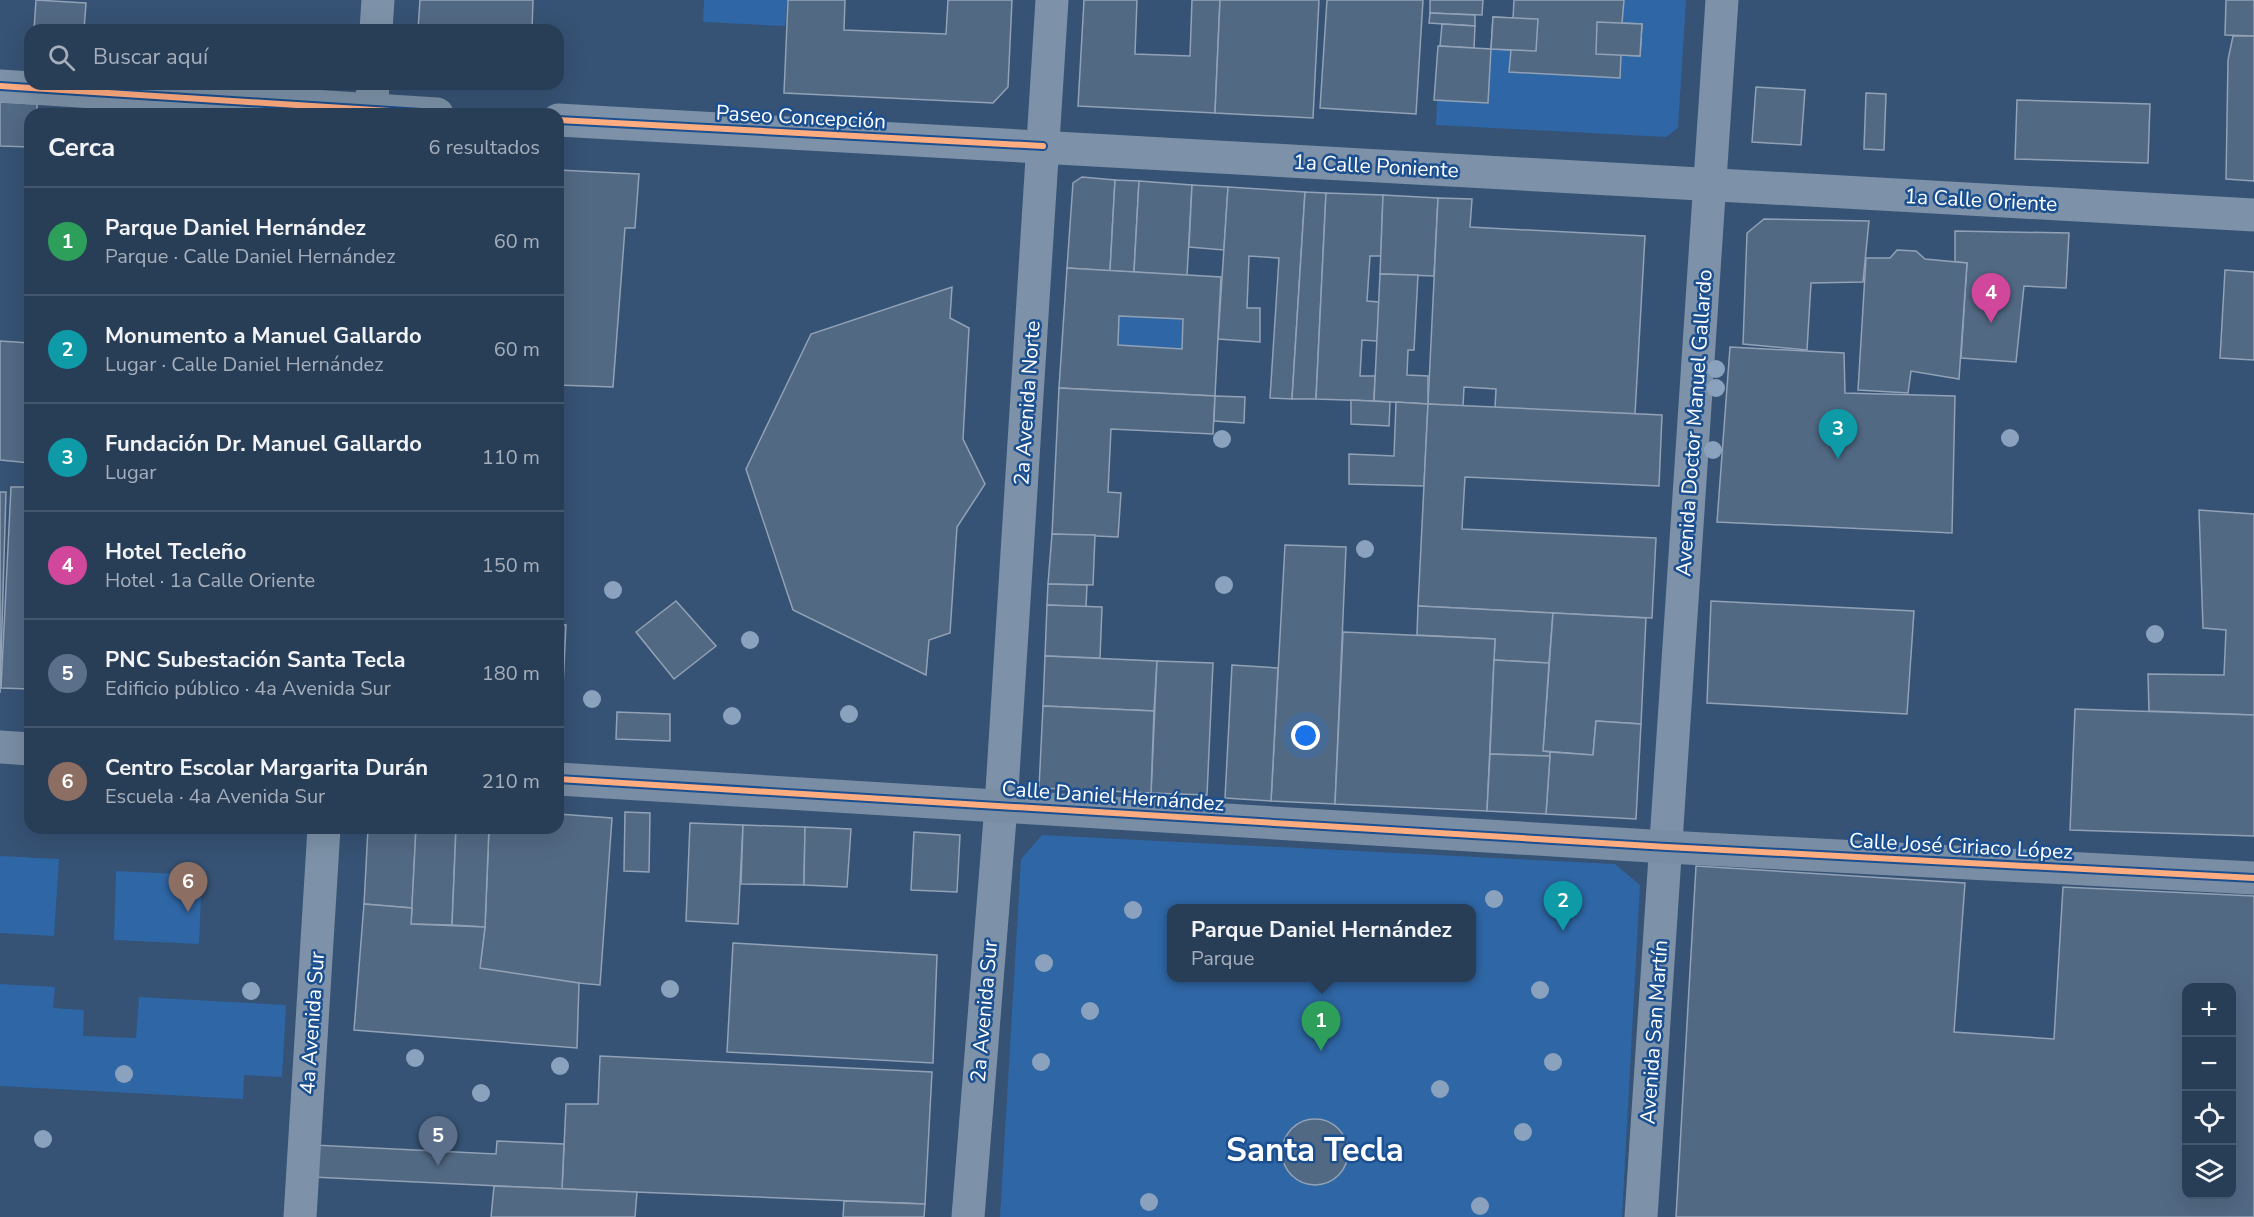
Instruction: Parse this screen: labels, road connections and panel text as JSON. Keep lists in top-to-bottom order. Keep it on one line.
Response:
{"streets":{"street":["Paseo Concepción","1a Calle Poniente","1a Calle Oriente","2a Avenida Norte","Avenida Doctor Manuel Gallardo","Calle Daniel Hernández","Calle José Ciriaco López","2a Avenida Sur","4a Avenida Sur","Avenida San Martín"]},"crossings":[["Paseo Concepción","1a Calle Poniente"],["Paseo Concepción","2a Avenida Norte"],["1a Calle Poniente","1a Calle Oriente"],["1a Calle Poniente","2a Avenida Norte"],["1a Calle Poniente","Avenida Doctor Manuel Gallardo"],["1a Calle Oriente","Avenida Doctor Manuel Gallardo"],["2a Avenida Norte","Calle Daniel Hernández"],["2a Avenida Norte","2a Avenida Sur"],["Avenida Doctor Manuel Gallardo","Calle Daniel Hernández"],["Avenida Doctor Manuel Gallardo","Calle José Ciriaco López"],["Avenida Doctor Manuel Gallardo","Avenida San Martín"],["Calle Daniel Hernández","Calle José Ciriaco López"],["Calle Daniel Hernández","2a Avenida Sur"],["Calle Daniel Hernández","Avenida San Martín"],["Calle José Ciriaco López","Avenida San Martín"]],"districts":["Santa Tecla"],"page":{"search":"Buscar aquí","heading":["Cerca","6 resultados"],"list":[{"mark":"1","name":"Parque Daniel Hernández","note":"Parque · Calle Daniel Hernández","value":"60 m"},{"mark":"2","name":"Monumento a Manuel Gallardo","note":"Lugar · Calle Daniel Hernández","value":"60 m"},{"mark":"3","name":"Fundación Dr. Manuel Gallardo","note":"Lugar","value":"110 m"},{"mark":"4","name":"Hotel Tecleño","note":"Hotel · 1a Calle Oriente","value":"150 m"},{"mark":"5","name":"PNC Subestación Santa Tecla","note":"Edificio público · 4a Avenida Sur","value":"180 m"},{"mark":"6","name":"Centro Escolar Margarita Durán","note":"Escuela · 4a Avenida Sur","value":"210 m"}],"pins":["4","3","6","2","1","5"],"popup":["Parque Daniel Hernández","Parque"],"map_buttons":["+","−"]}}
